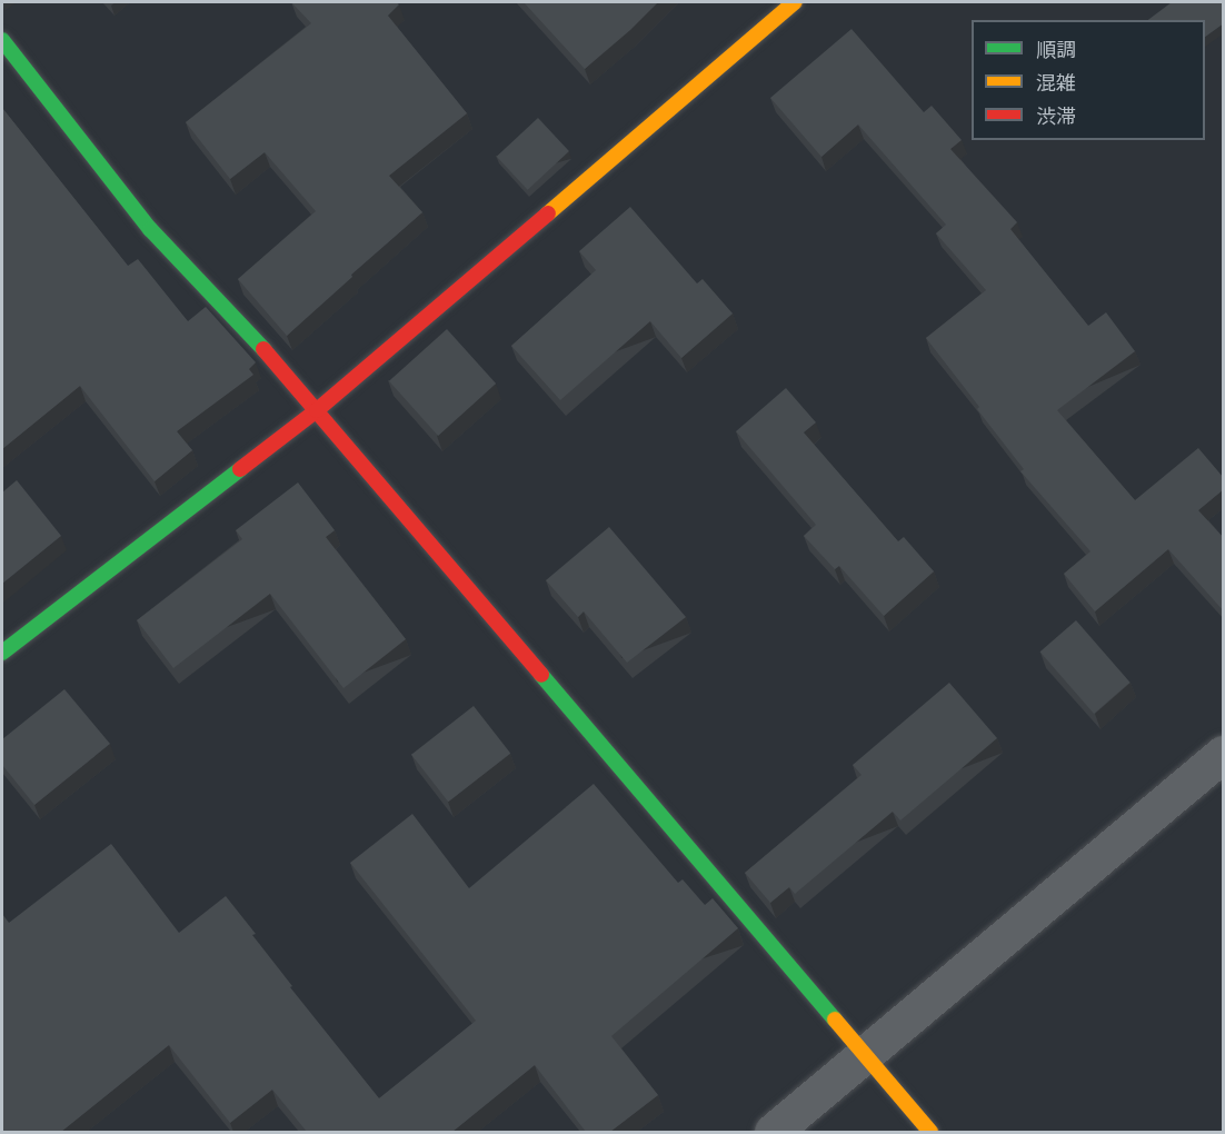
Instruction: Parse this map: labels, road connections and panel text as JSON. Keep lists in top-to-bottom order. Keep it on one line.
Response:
{"legend":["順調","混雑","渋滞"]}
